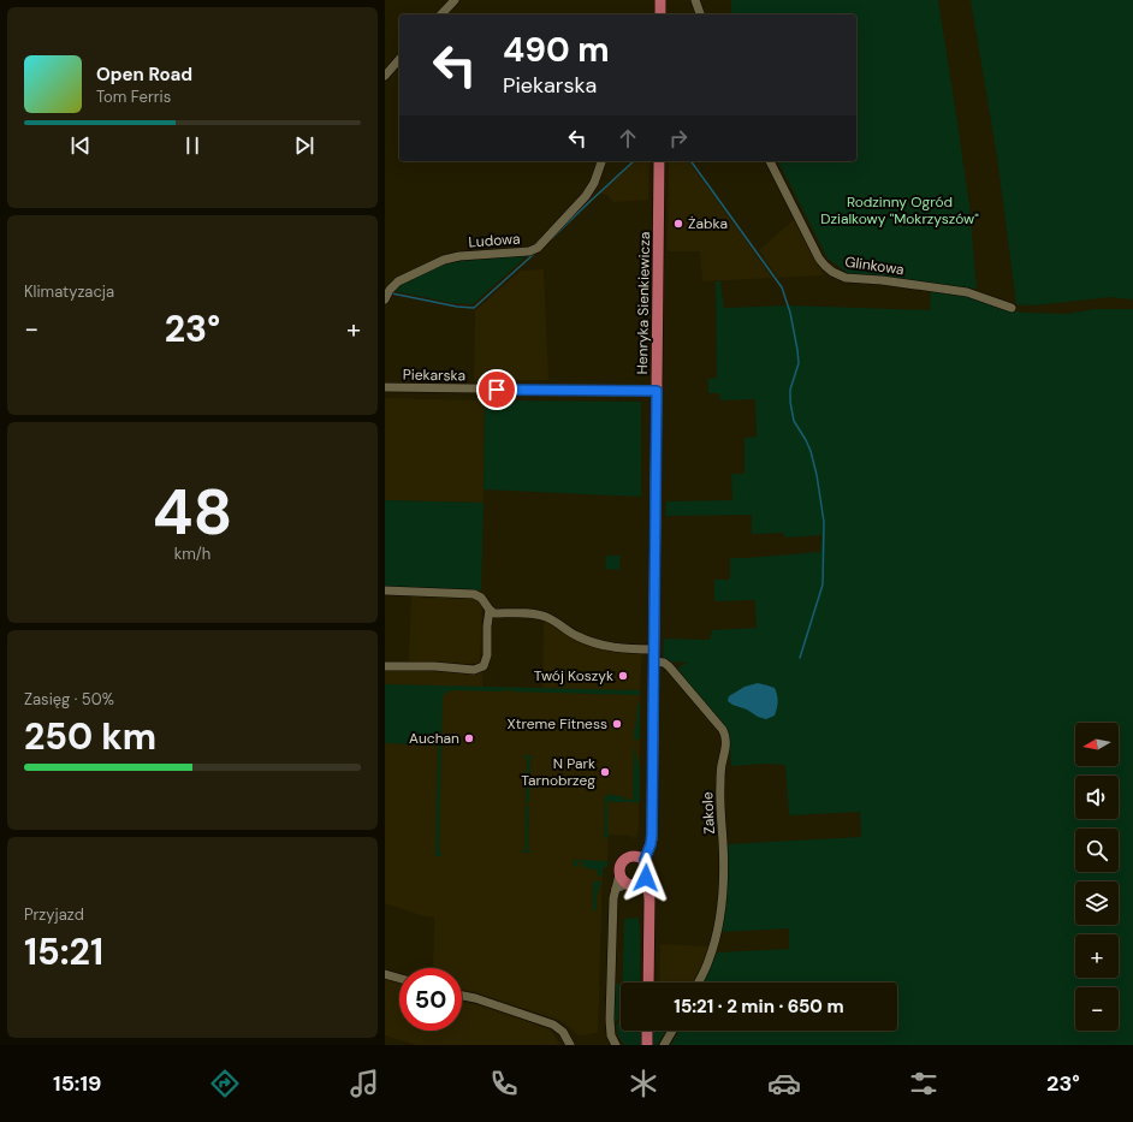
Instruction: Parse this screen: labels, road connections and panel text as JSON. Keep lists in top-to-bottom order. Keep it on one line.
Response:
{"streets":{"main road":["Henryka Sienkiewicza"],"street":["Ludowa","Glinkowa","Piekarska","Zakole"]},"crossings":[["Henryka Sienkiewicza","Piekarska"],["Henryka Sienkiewicza","Zakole"]],"parks":["Rodzinny Ogród Dzialkowy \"Mokrzyszów\""],"places":["Żabka","Twój Koszyk","Xtreme Fitness","Auchan","N Park Tarnobrzeg"],"north":"left","page":{"turn":["490 m","Piekarska"],"song":["Open Road","Tom Ferris"],"tile":["Klimatyzacja",["48","km/h"],["Zasięg · 50%","250 km"],["Przyjazd","15:21"]],"heat":["−","23°","+"],"map_buttons":["+","−"],"limit":"50","trip":"15:21 · 2 min · 650 m","tabs":["15:19","23°"]}}
